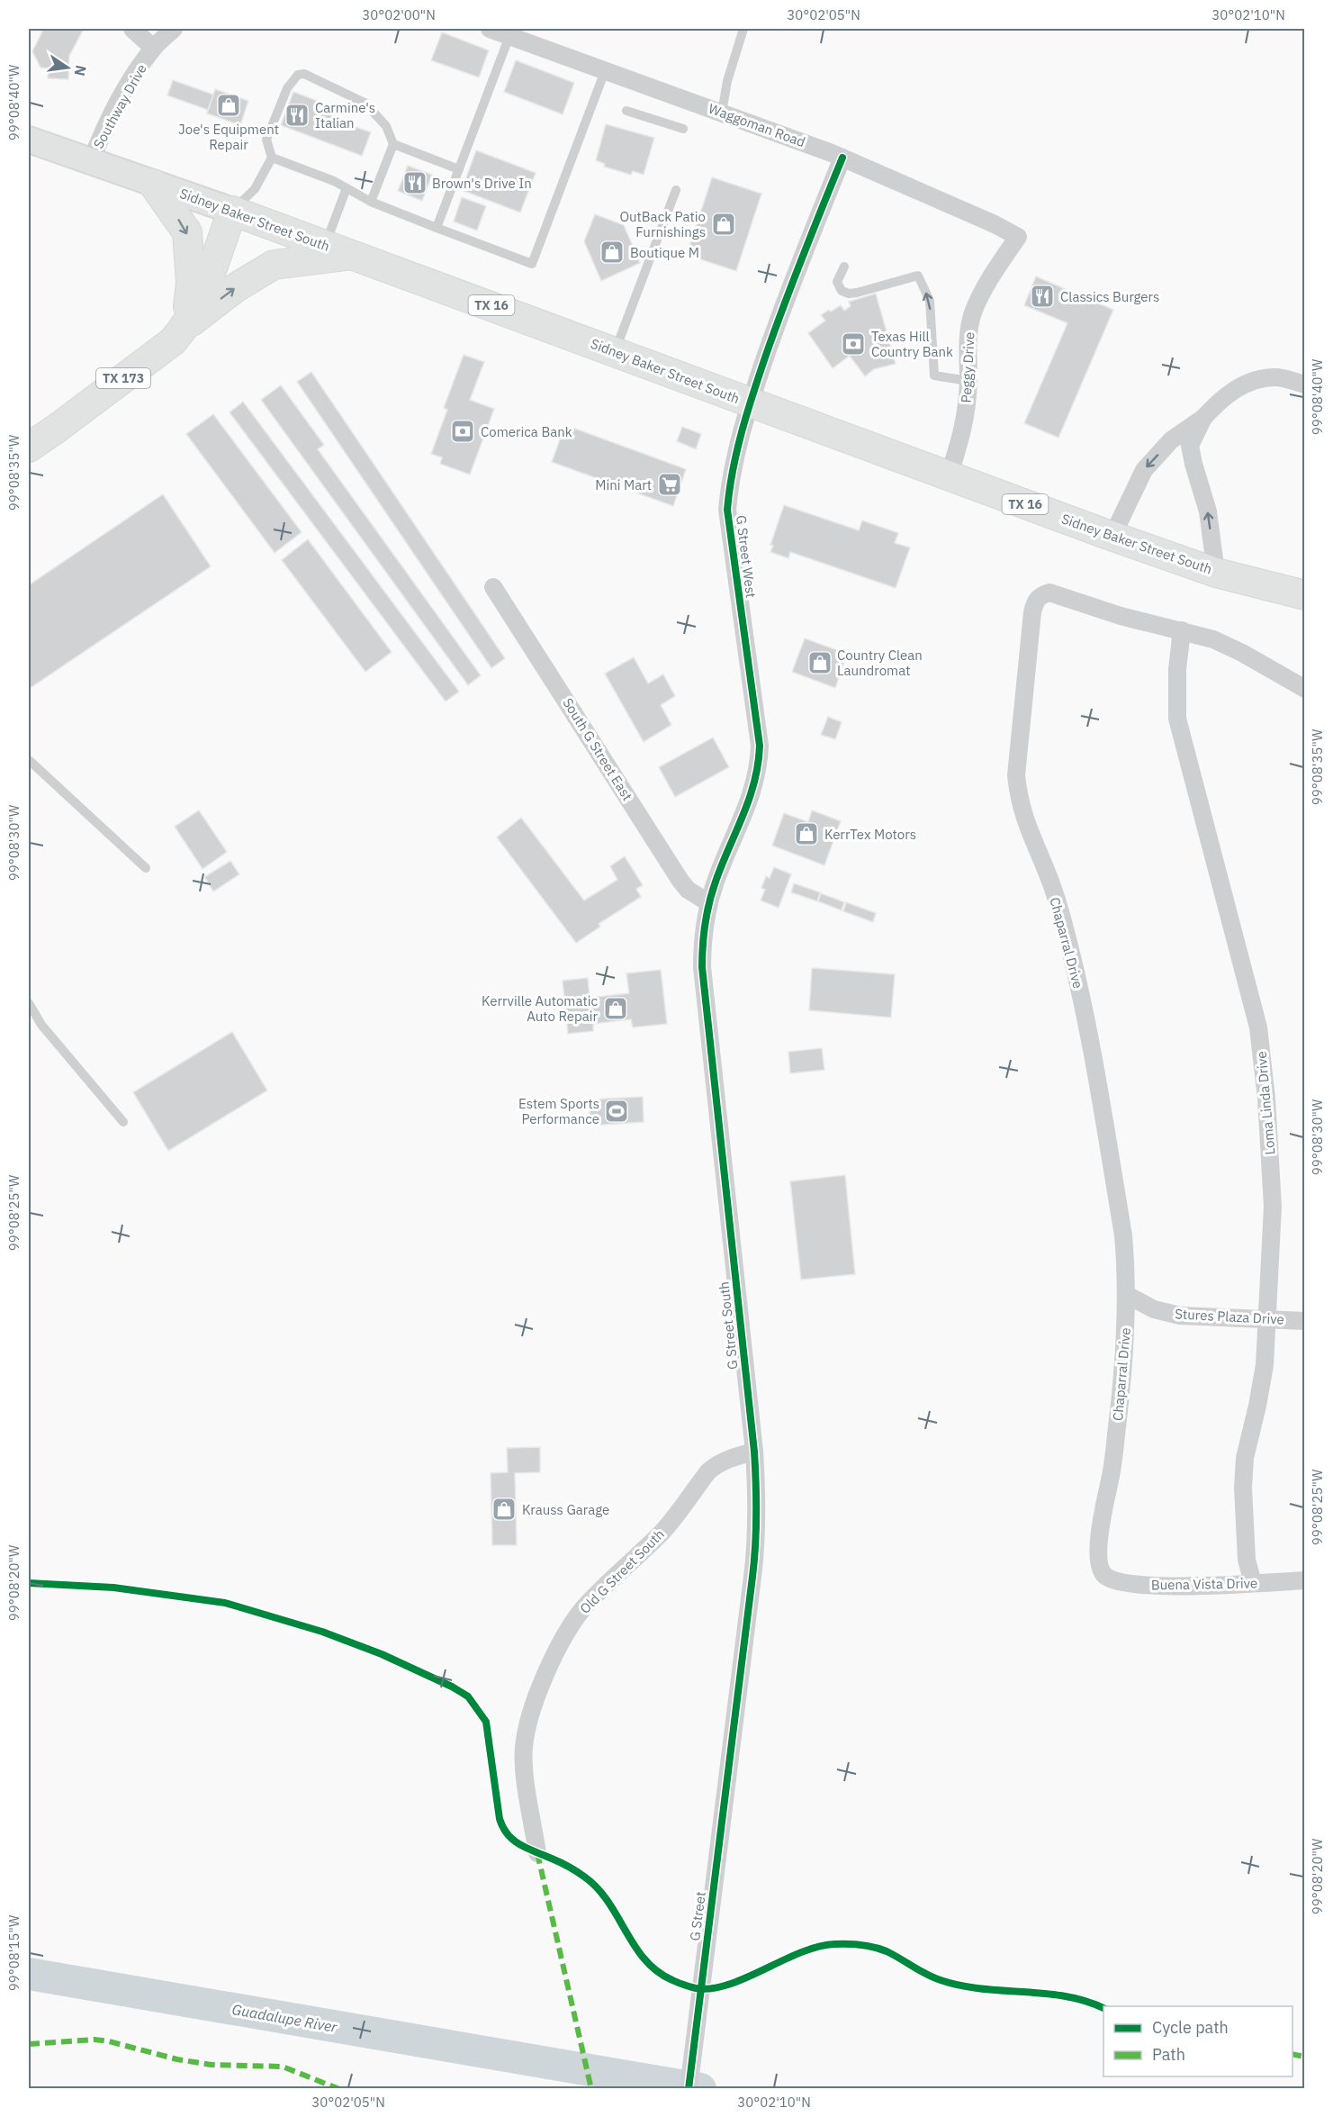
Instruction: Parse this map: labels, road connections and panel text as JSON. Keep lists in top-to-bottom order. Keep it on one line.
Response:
{"streets":{"main road":["Sidney Baker Street South","TX 16","TX 173"],"street":["Southway Drive","Waggoman Road","Peggy Drive","G Street West","South G Street East","Chaparral Drive","Loma Linda Drive","Stures Plaza Drive","G Street South","Old G Street South","Buena Vista Drive","G Street"]},"crossings":[["Southway Drive","Sidney Baker Street South"],["Waggoman Road","Peggy Drive"],["Waggoman Road","G Street West"],["Sidney Baker Street South","Peggy Drive"],["Sidney Baker Street South","TX 173"],["Sidney Baker Street South","G Street West"],["G Street West","South G Street East"],["G Street West","G Street South"],["South G Street East","G Street South"],["Chaparral Drive","Loma Linda Drive"],["Chaparral Drive","Stures Plaza Drive"],["Chaparral Drive","Buena Vista Drive"],["Loma Linda Drive","Stures Plaza Drive"],["Loma Linda Drive","Buena Vista Drive"],["G Street South","Old G Street South"],["G Street South","G Street"]],"water":["Guadalupe River"],"places":{"shop":["Joe's Equipment Repair","OutBack Patio Furnishings","Boutique M","Country Clean Laundromat","KerrTex Motors","Kerrville Automatic Auto Repair","Krauss Garage"],"restaurant":["Carmine's Italian","Brown's Drive In","Classics Burgers"],"bank":["Texas Hill Country Bank","Comerica Bank"],"supermarket":["Mini Mart"],"sports":["Estem Sports Performance"]},"legend":["Cycle path","Path"],"north":"right","coordinates":["30°02'00\"N","30°02'05\"N","30°02'10\"N","99°08'40\"W","99°08'35\"W","99°08'30\"W","99°08'25\"W","99°08'20\"W","99°08'15\"W"]}
